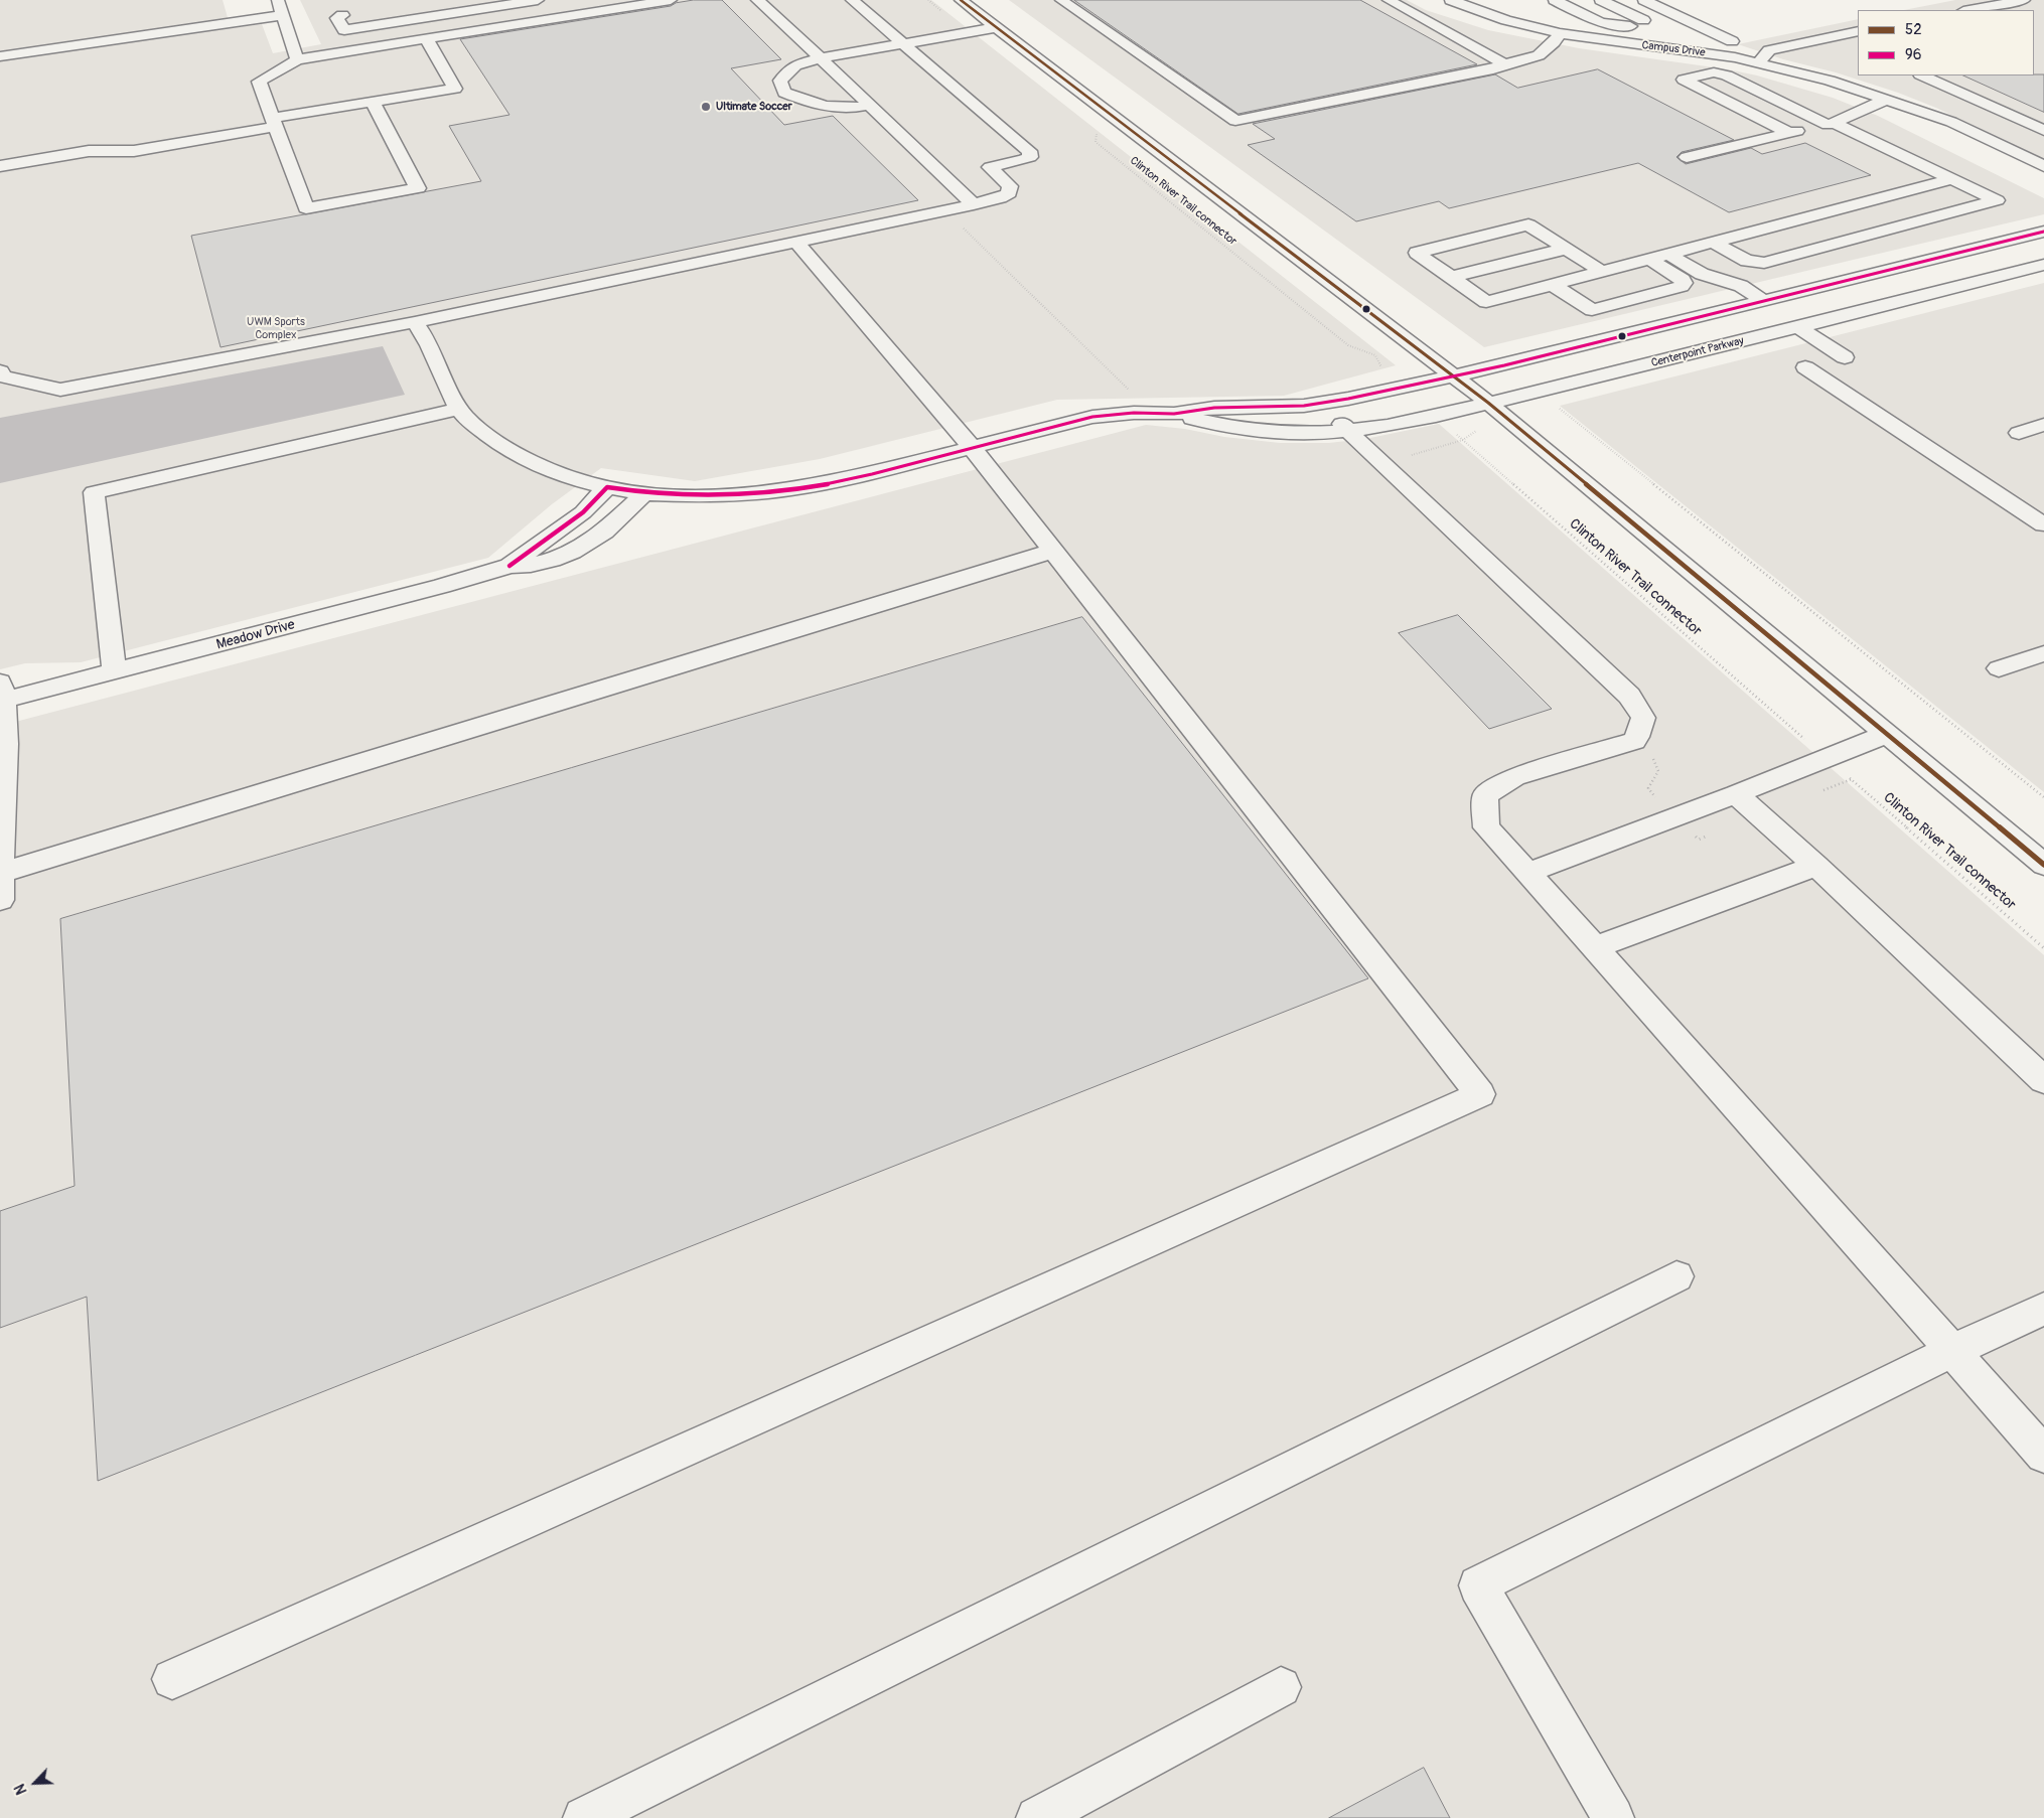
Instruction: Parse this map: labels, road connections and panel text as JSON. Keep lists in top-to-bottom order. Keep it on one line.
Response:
{"streets":{"street":["Campus Drive","Centerpoint Parkway","Meadow Drive"],"path":["Clinton River Trail connector"]},"crossings":[["Centerpoint Parkway","Meadow Drive"]],"parks":["UWM Sports Complex"],"places":["Ultimate Soccer"],"lines":["transit line 52","transit line 96"],"legend":["52","96"],"north":"bottom left"}
